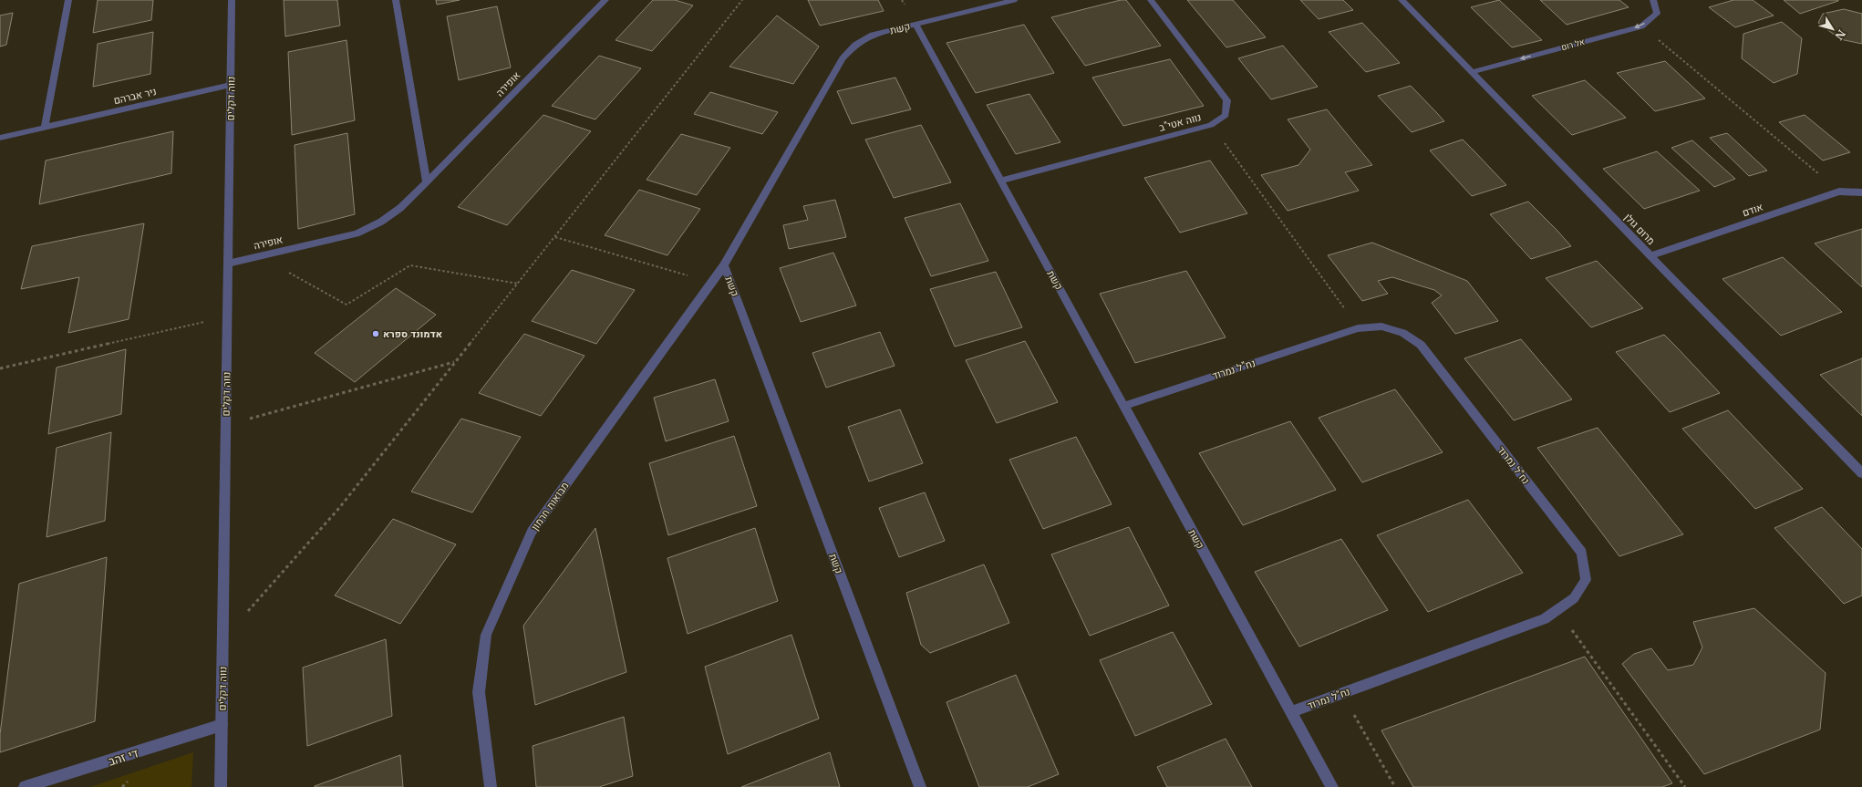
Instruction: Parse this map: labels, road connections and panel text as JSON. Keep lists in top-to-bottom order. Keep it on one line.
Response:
{"streets":{"street":["קשת","אל רום","אופירה","ניר אברהם","נווה דקלים","נווה אטי\"ב","אודם","מרום גולן","נח\"ל נמרוד","מבואות חרמון","די זהב"]},"crossings":[["קשת","נווה אטי\"ב"],["קשת","נח\"ל נמרוד"],["קשת","מבואות חרמון"],["אל רום","מרום גולן"],["אופירה","נווה דקלים"],["ניר אברהם","נווה דקלים"],["נווה דקלים","די זהב"],["אודם","מרום גולן"]],"one_way":["אל רום"],"places":["אדמונד ספרא"],"north":"bottom right"}
